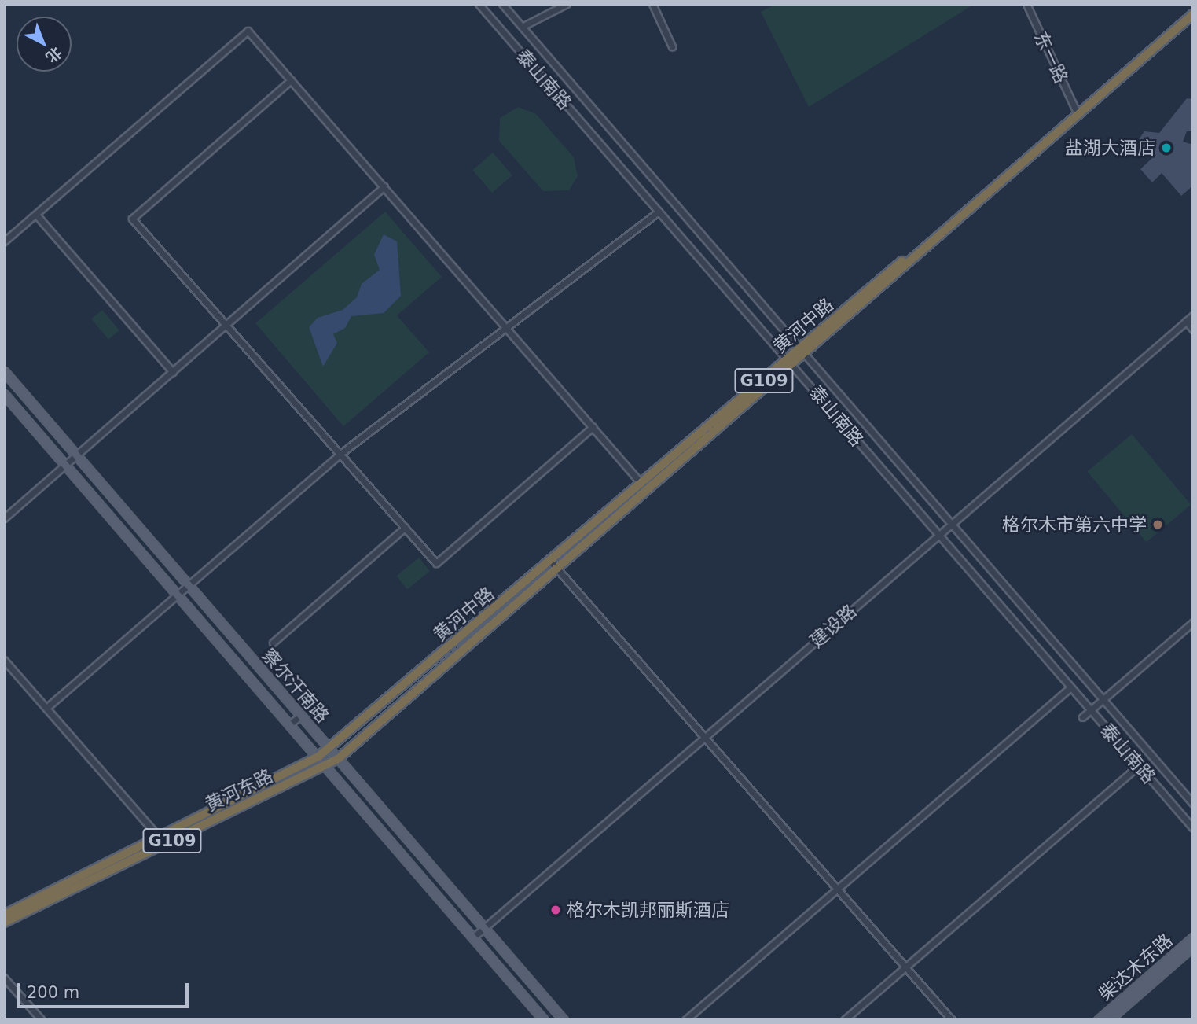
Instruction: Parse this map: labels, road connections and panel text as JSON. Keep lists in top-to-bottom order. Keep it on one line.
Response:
{"streets":{"highway":["黄河中路","G109","黄河东路"],"main road":["察尔汗南路","柴达木东路"],"street":["东一路","泰山南路","建设路"]},"crossings":[["东一路","黄河中路"],["泰山南路","黄河中路"],["泰山南路","建设路"],["黄河中路","察尔汗南路"],["黄河中路","黄河东路"],["建设路","察尔汗南路"],["察尔汗南路","黄河东路"]],"places":["盐湖大酒店","格尔木市第六中学","格尔木凯邦丽斯酒店"],"scale_bar":"200 m","north":"bottom right"}
